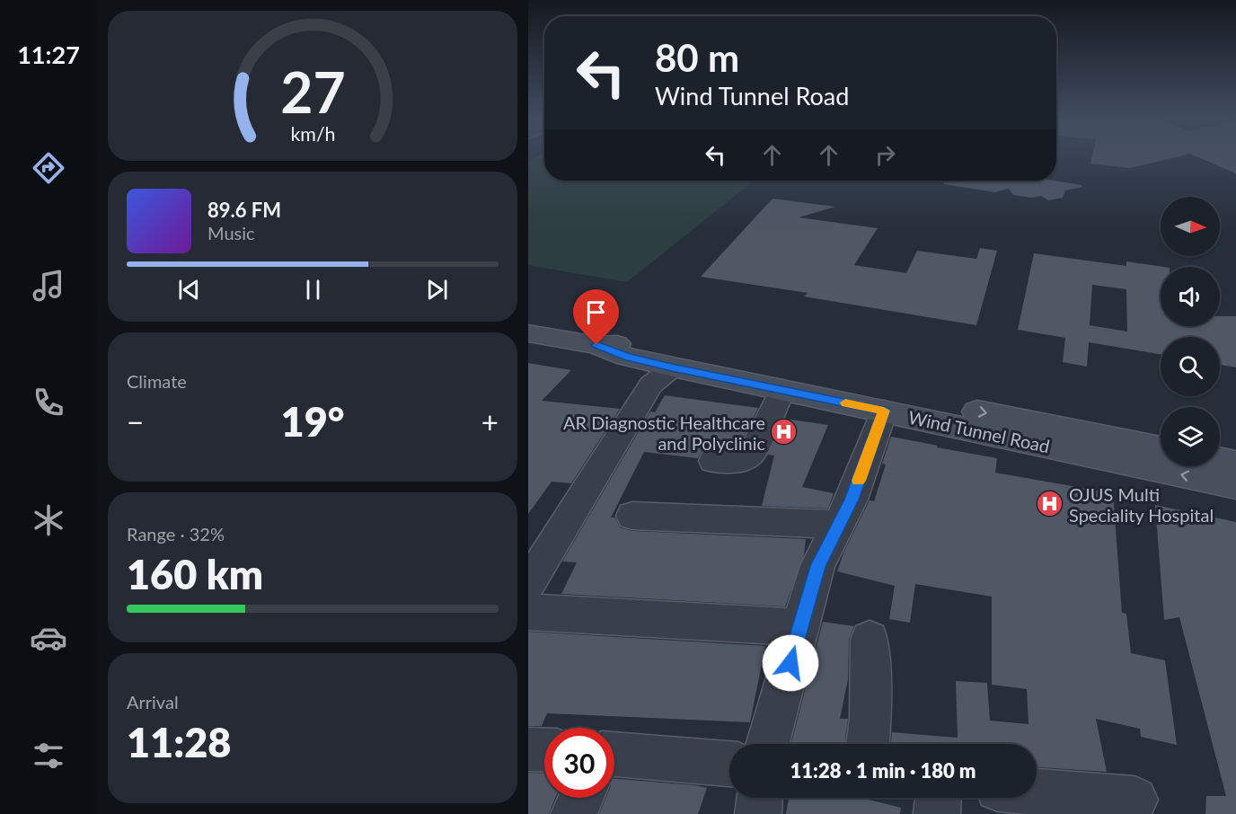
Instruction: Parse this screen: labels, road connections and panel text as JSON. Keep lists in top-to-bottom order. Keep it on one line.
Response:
{"streets":{"street":["Wind Tunnel Road"]},"places":{"hospital":["AR Diagnostic Healthcare and Polyclinic","OJUS Multi Speciality Hospital"]},"north":"right","page":{"tabs":"11:27","turn":["80 m","Wind Tunnel Road"],"song":["89.6 FM","Music"],"tile":["Climate",["Range · 32%","160 km"],["Arrival","11:28"]],"heat":["−","19°","+"],"limit":"30","trip":"11:28 · 1 min · 180 m","gauge":["27","km/h"]}}
